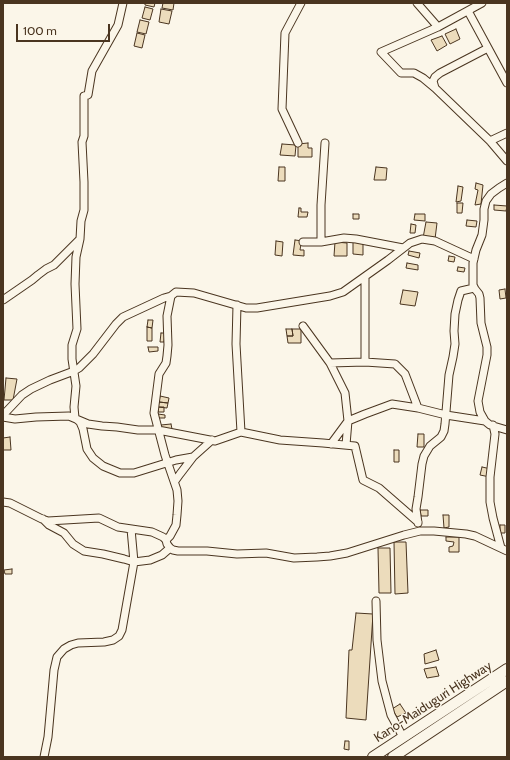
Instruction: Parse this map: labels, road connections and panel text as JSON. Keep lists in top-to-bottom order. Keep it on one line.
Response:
{"streets":{"highway":["Kano-Maiduguri Highway"]},"scale_bar":"100 m"}
